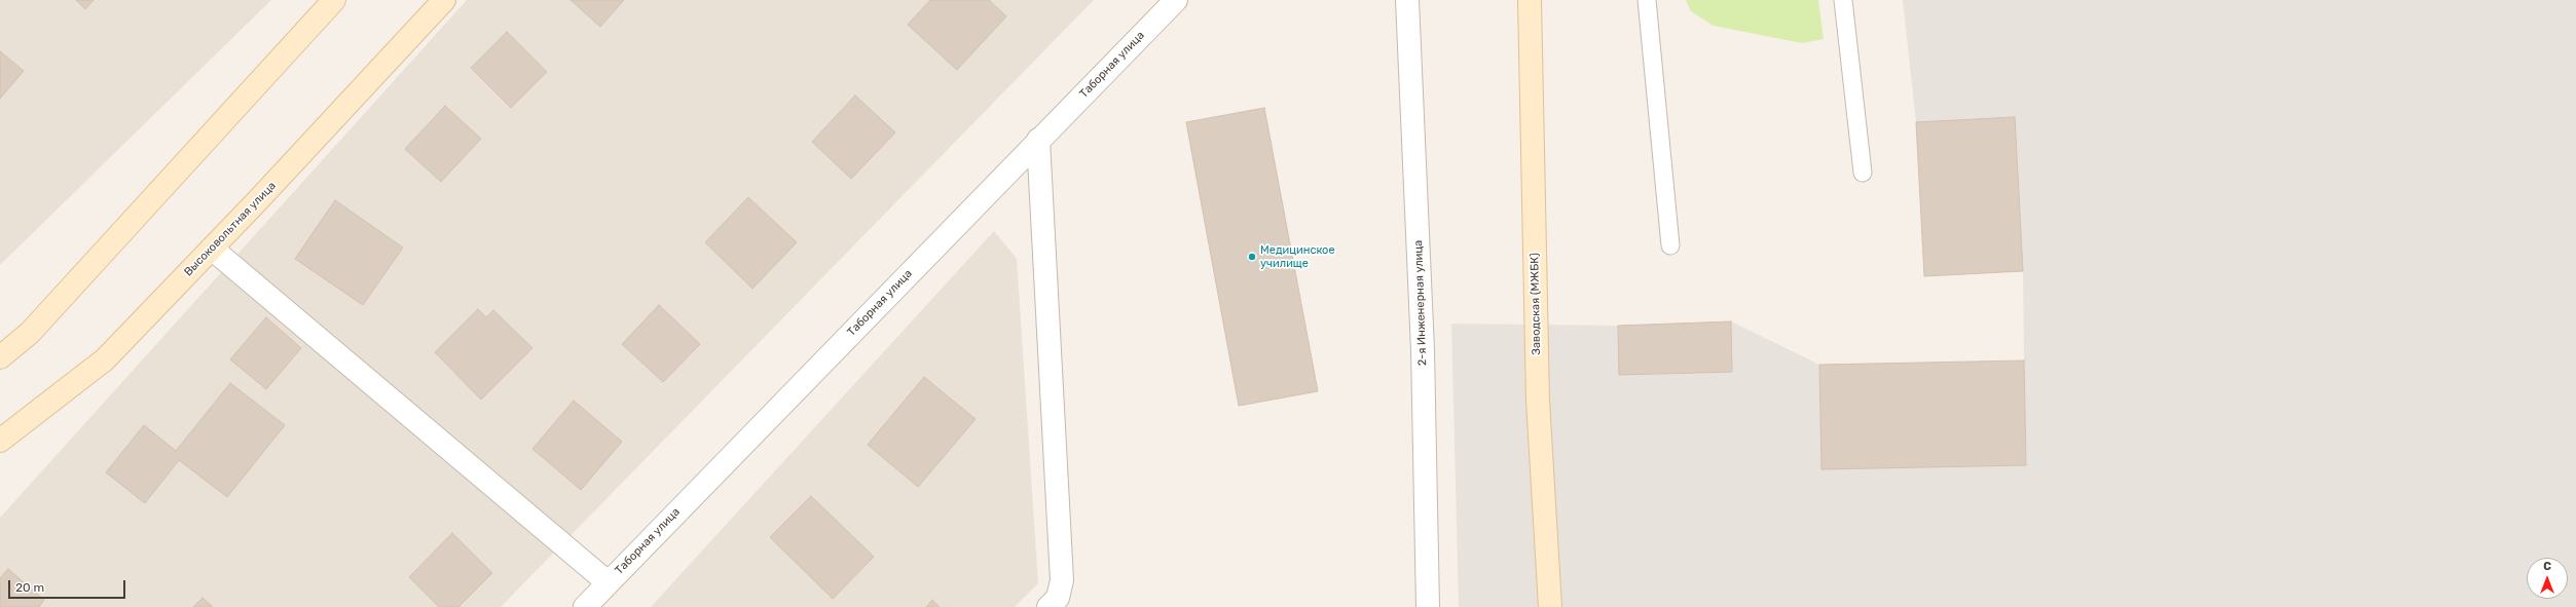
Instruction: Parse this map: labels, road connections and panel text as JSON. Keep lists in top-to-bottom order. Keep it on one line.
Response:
{"streets":{"main road":["Высоковольтная улица","Заводская (МЖБК)"],"street":["Таборная улица","2-я Инженерная улица"]},"places":["Медицинское училище"],"scale_bar":"20 m","north":"top"}
